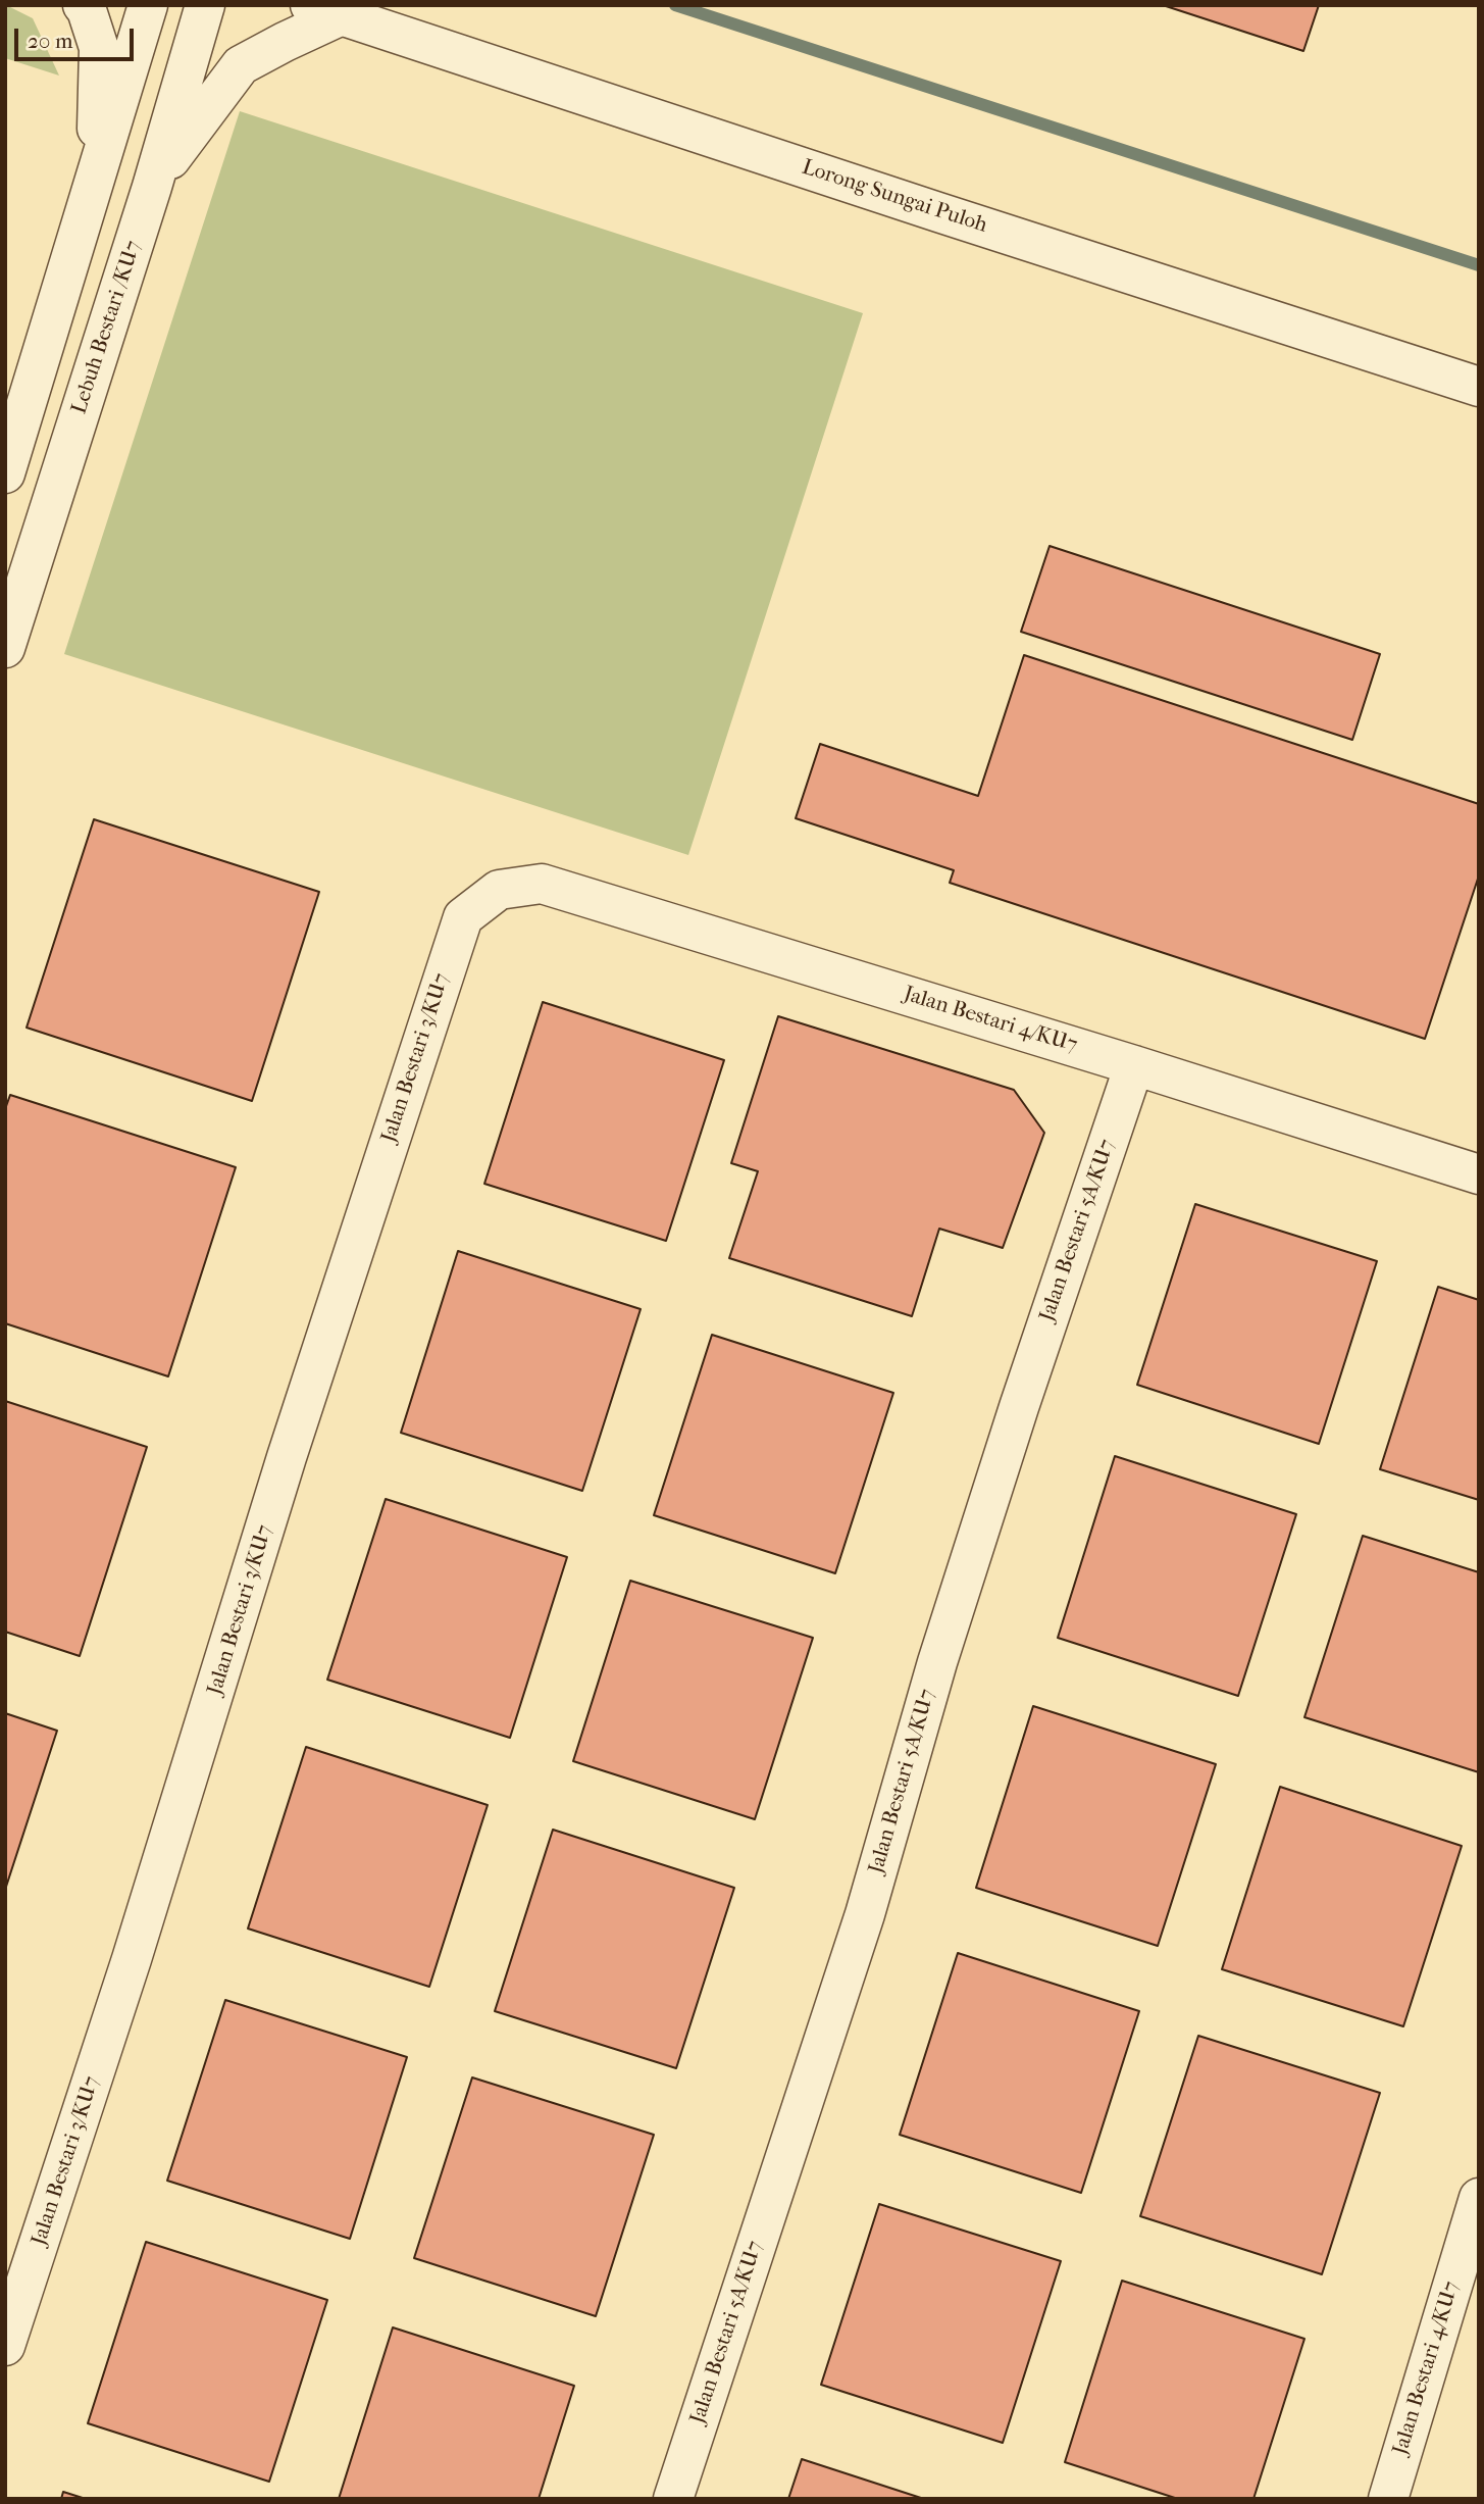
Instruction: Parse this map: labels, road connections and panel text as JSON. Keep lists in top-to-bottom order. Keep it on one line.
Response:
{"streets":{"street":["Lorong Sungai Puloh","Lebuh Bestari /KU7","Jalan Bestari 4/KU7","Jalan Bestari 3/KU7","Jalan Bestari 5A/KU7"]},"crossings":[["Jalan Bestari 4/KU7","Jalan Bestari 3/KU7"],["Jalan Bestari 4/KU7","Jalan Bestari 5A/KU7"]],"scale_bar":"20 m"}
